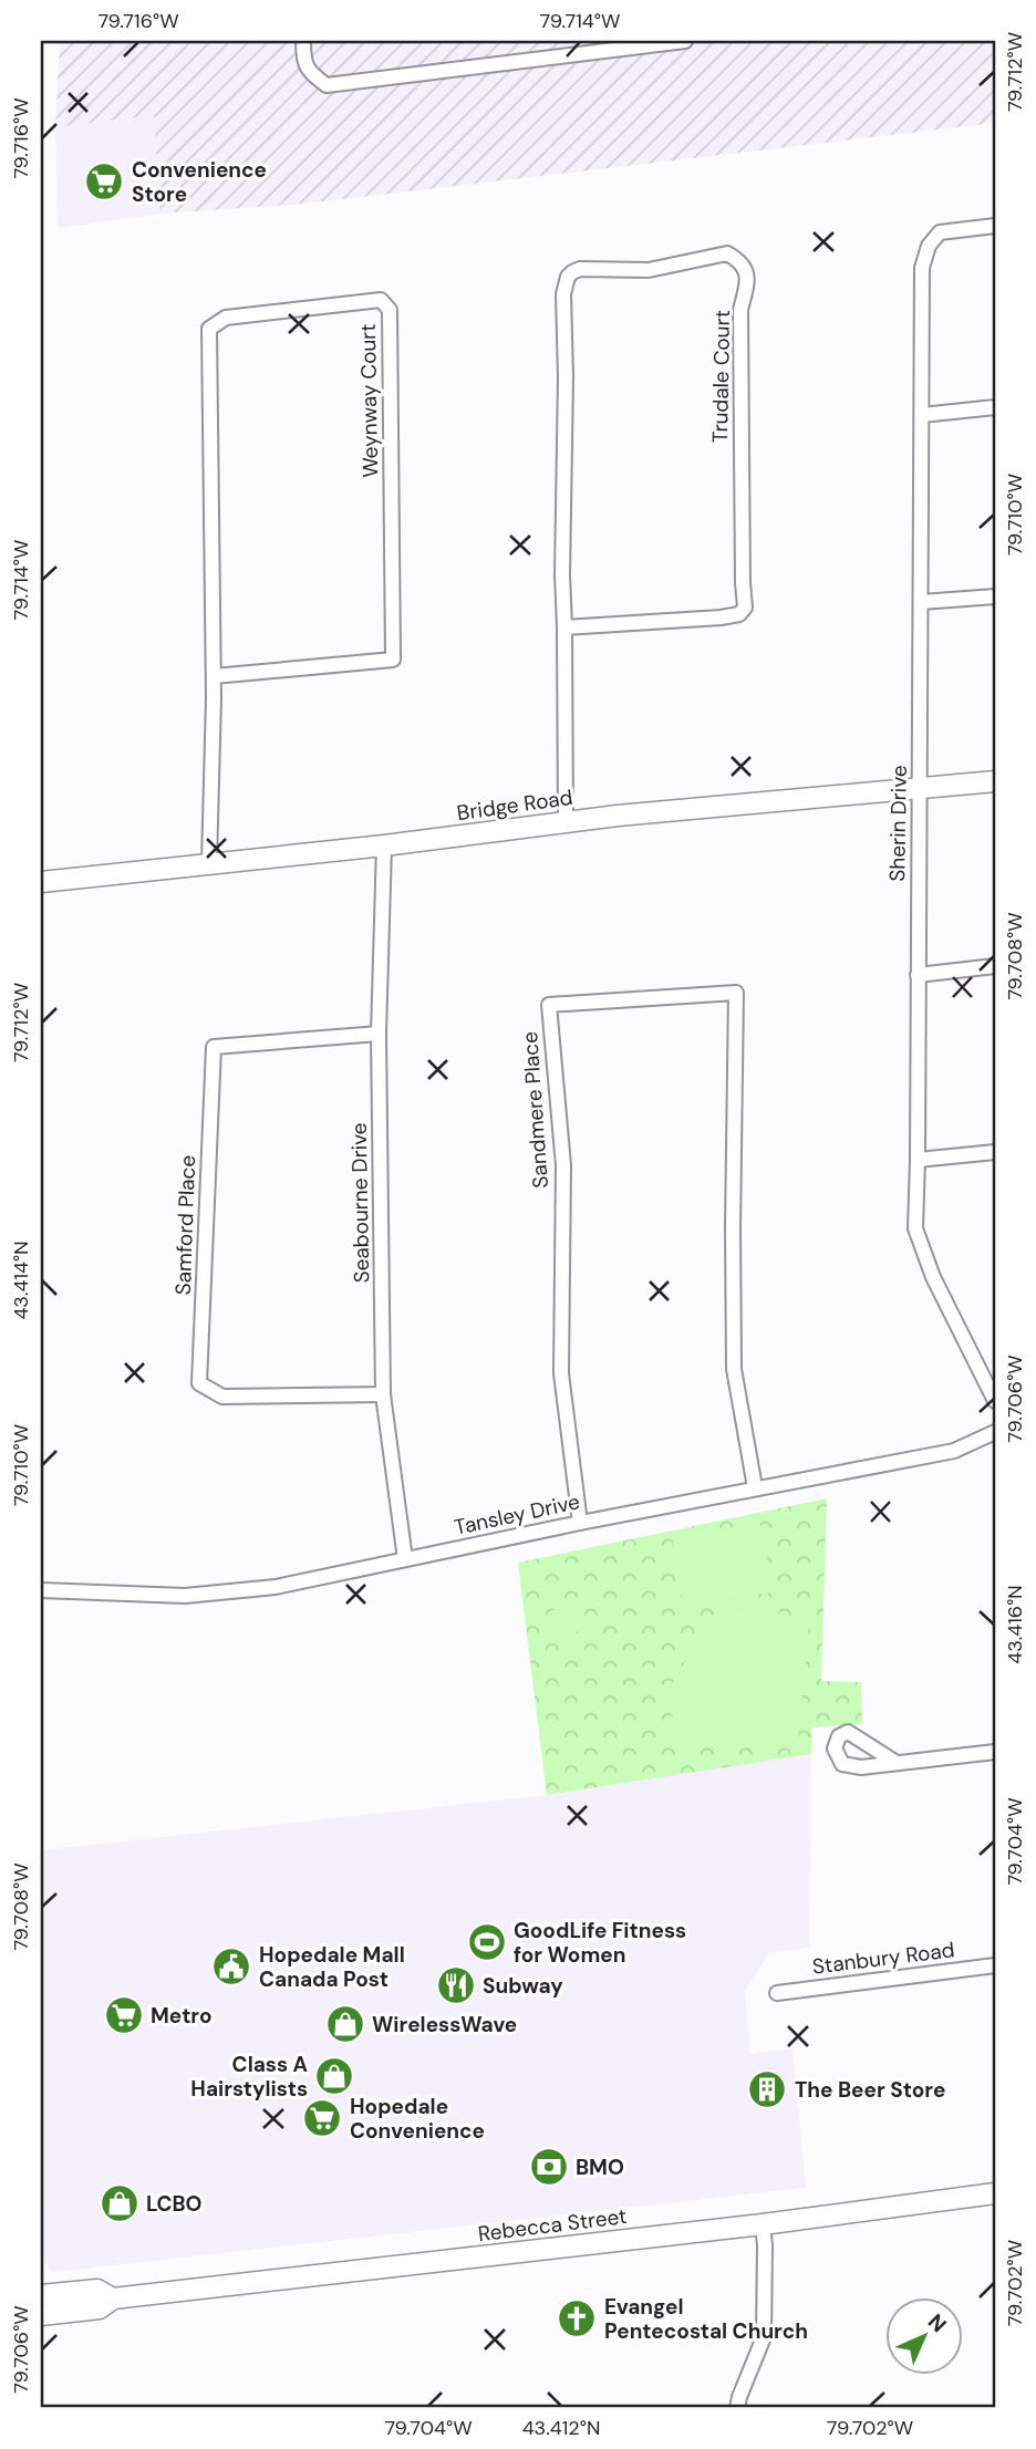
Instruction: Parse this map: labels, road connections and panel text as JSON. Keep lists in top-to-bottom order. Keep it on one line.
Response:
{"streets":{"main road":["Bridge Road","Rebecca Street"],"street":["Trudale Court","Weynway Court","Sherin Drive","Sandmere Place","Seabourne Drive","Samford Place","Tansley Drive","Stanbury Road"]},"crossings":[["Trudale Court","Bridge Road"],["Weynway Court","Bridge Road"],["Bridge Road","Sherin Drive"],["Bridge Road","Seabourne Drive"],["Sandmere Place","Tansley Drive"],["Seabourne Drive","Samford Place"],["Seabourne Drive","Tansley Drive"]],"places":{"supermarket":["Convenience Store","Metro","Hopedale Convenience"],"sports":["GoodLife Fitness for Women"],"public building":["Hopedale Mall Canada Post"],"restaurant":["Subway"],"shop":["WirelessWave","Class A Hairstylists","LCBO"],"building":["The Beer Store"],"bank":["BMO"],"church":["Evangel Pentecostal Church"]},"north":"top right","coordinates":["79.716°W","79.714°W","79.712°W","79.710°W","79.708°W","43.414°N","79.706°W","43.416°N","79.704°W","79.702°W","43.412°N"]}
